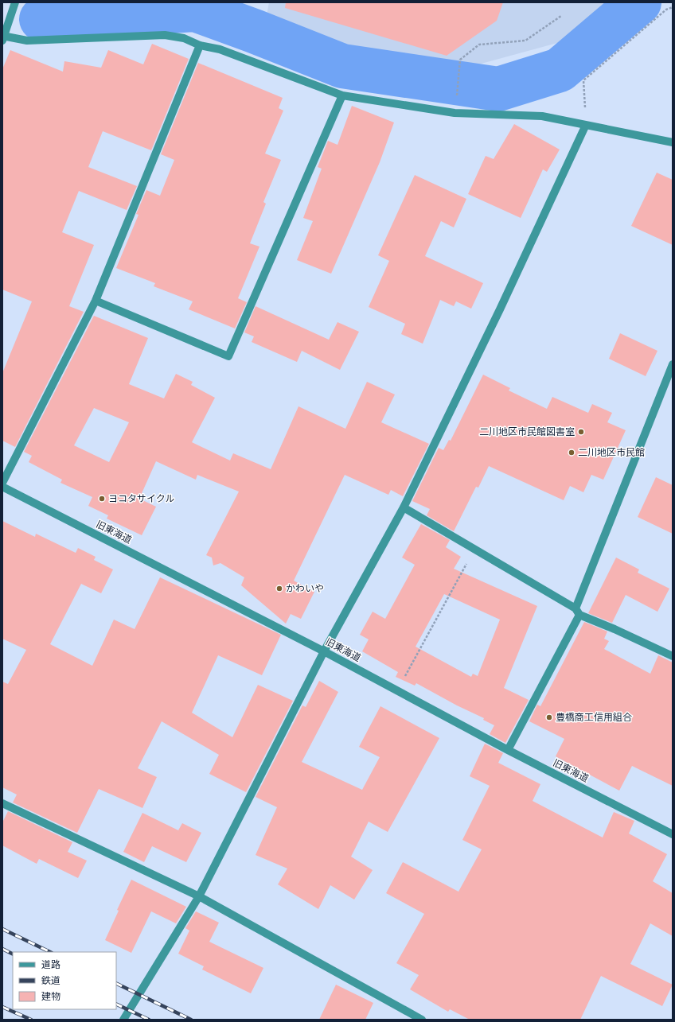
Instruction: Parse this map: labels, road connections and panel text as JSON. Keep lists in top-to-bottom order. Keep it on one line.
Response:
{"streets":{"street":["旧東海道"]},"places":["二川地区市民館図書室","二川地区市民館","ヨコタサイクル","かわいや","豊橋商工信用組合"],"legend":["道路","鉄道","建物"]}
